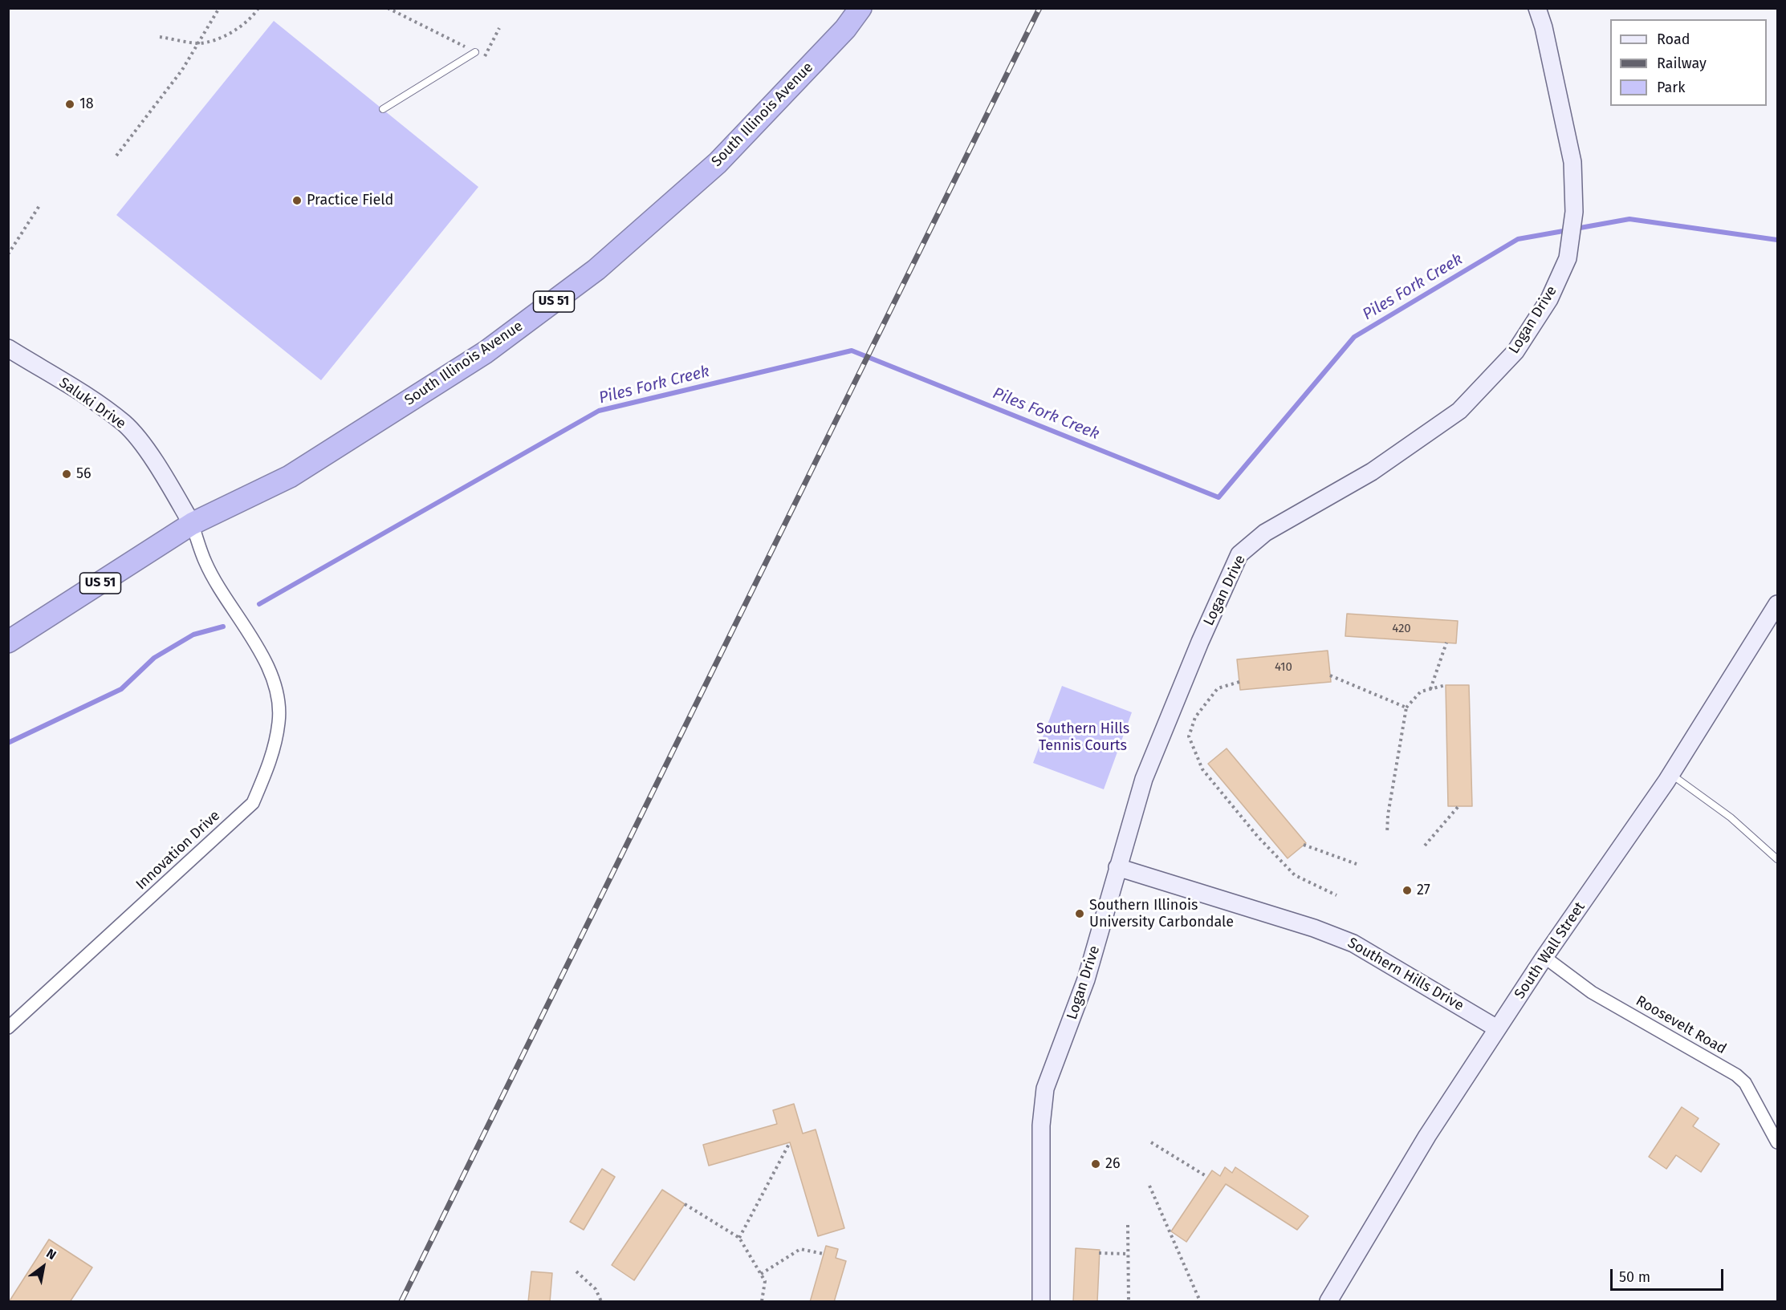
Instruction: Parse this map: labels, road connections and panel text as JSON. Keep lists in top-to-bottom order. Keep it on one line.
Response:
{"streets":{"highway":["South Illinois Avenue","US 51"],"street":["Logan Drive","Saluki Drive","Innovation Drive","South Wall Street","Southern Hills Drive","Roosevelt Road"]},"crossings":[["South Illinois Avenue","Saluki Drive"],["South Illinois Avenue","Innovation Drive"],["Logan Drive","Southern Hills Drive"],["Saluki Drive","Innovation Drive"],["South Wall Street","Southern Hills Drive"],["South Wall Street","Roosevelt Road"]],"water":["Piles Fork Creek"],"parks":["Southern Hills Tennis Courts"],"places":["18","Practice Field","56","27","Southern Illinois University Carbondale","26"],"house_numbers":["420","410"],"legend":["Road","Railway","Park"],"scale_bar":"50 m","north":"top right"}
